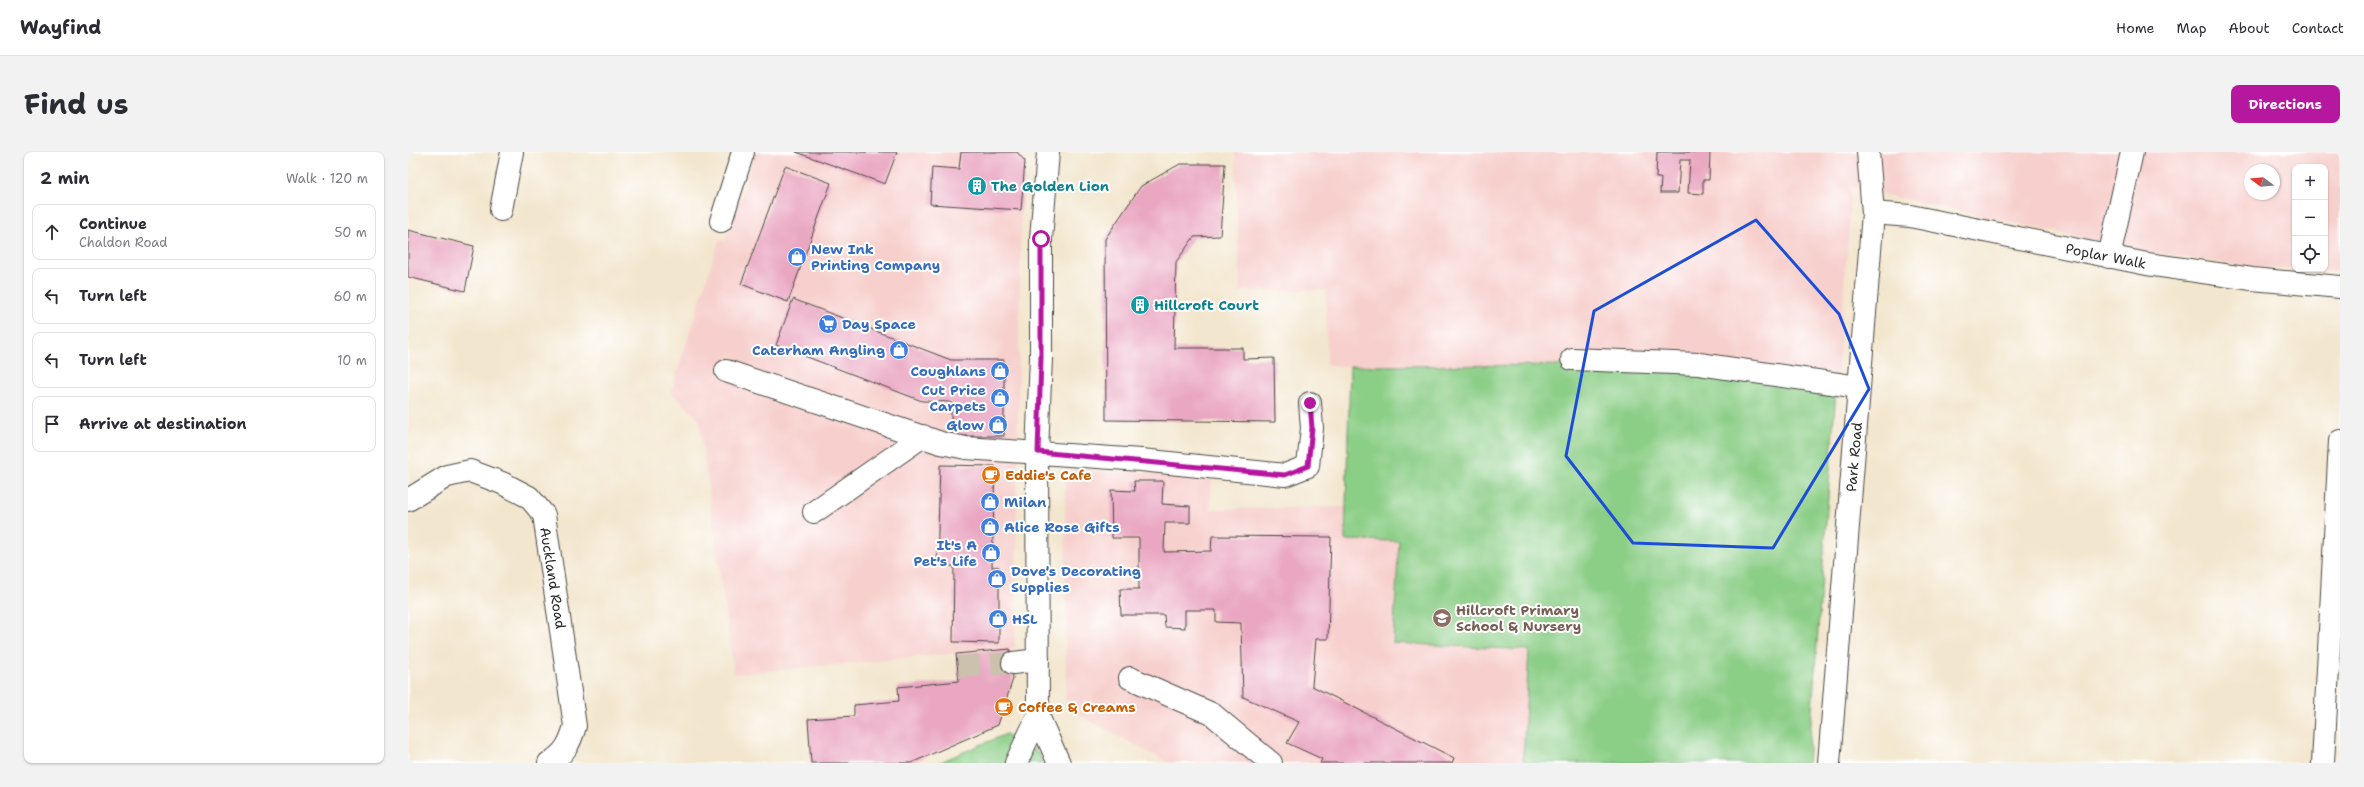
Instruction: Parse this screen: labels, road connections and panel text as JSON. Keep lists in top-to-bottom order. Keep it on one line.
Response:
{"streets":{"street":["Poplar Walk","Park Road","Auckland Road"]},"crossings":[["Poplar Walk","Park Road"]],"places":{"building":["The Golden Lion","Hillcroft Court"],"shop":["New Ink Printing Company","Caterham Angling","Coughlans","Cut Price Carpets","Glow","Milan","Alice Rose Gifts","It's A Pet's Life","Dove's Decorating Supplies","HSL"],"supermarket":["Day Space"],"cafe":["Eddie's Cafe","Coffee & Creams"],"school or university":["Hillcroft Primary School & Nursery"]},"north":"left","page":{"header":"Wayfind","nav":["Home","Map","About","Contact"],"title":"Find us","buttons":"Directions","heading":["2 min","Walk · 120 m"],"map_buttons":["+","−"],"list":[["Continue","Chaldon Road","50 m"],["Turn left","60 m"],["Turn left","10 m"],"Arrive at destination"]}}
